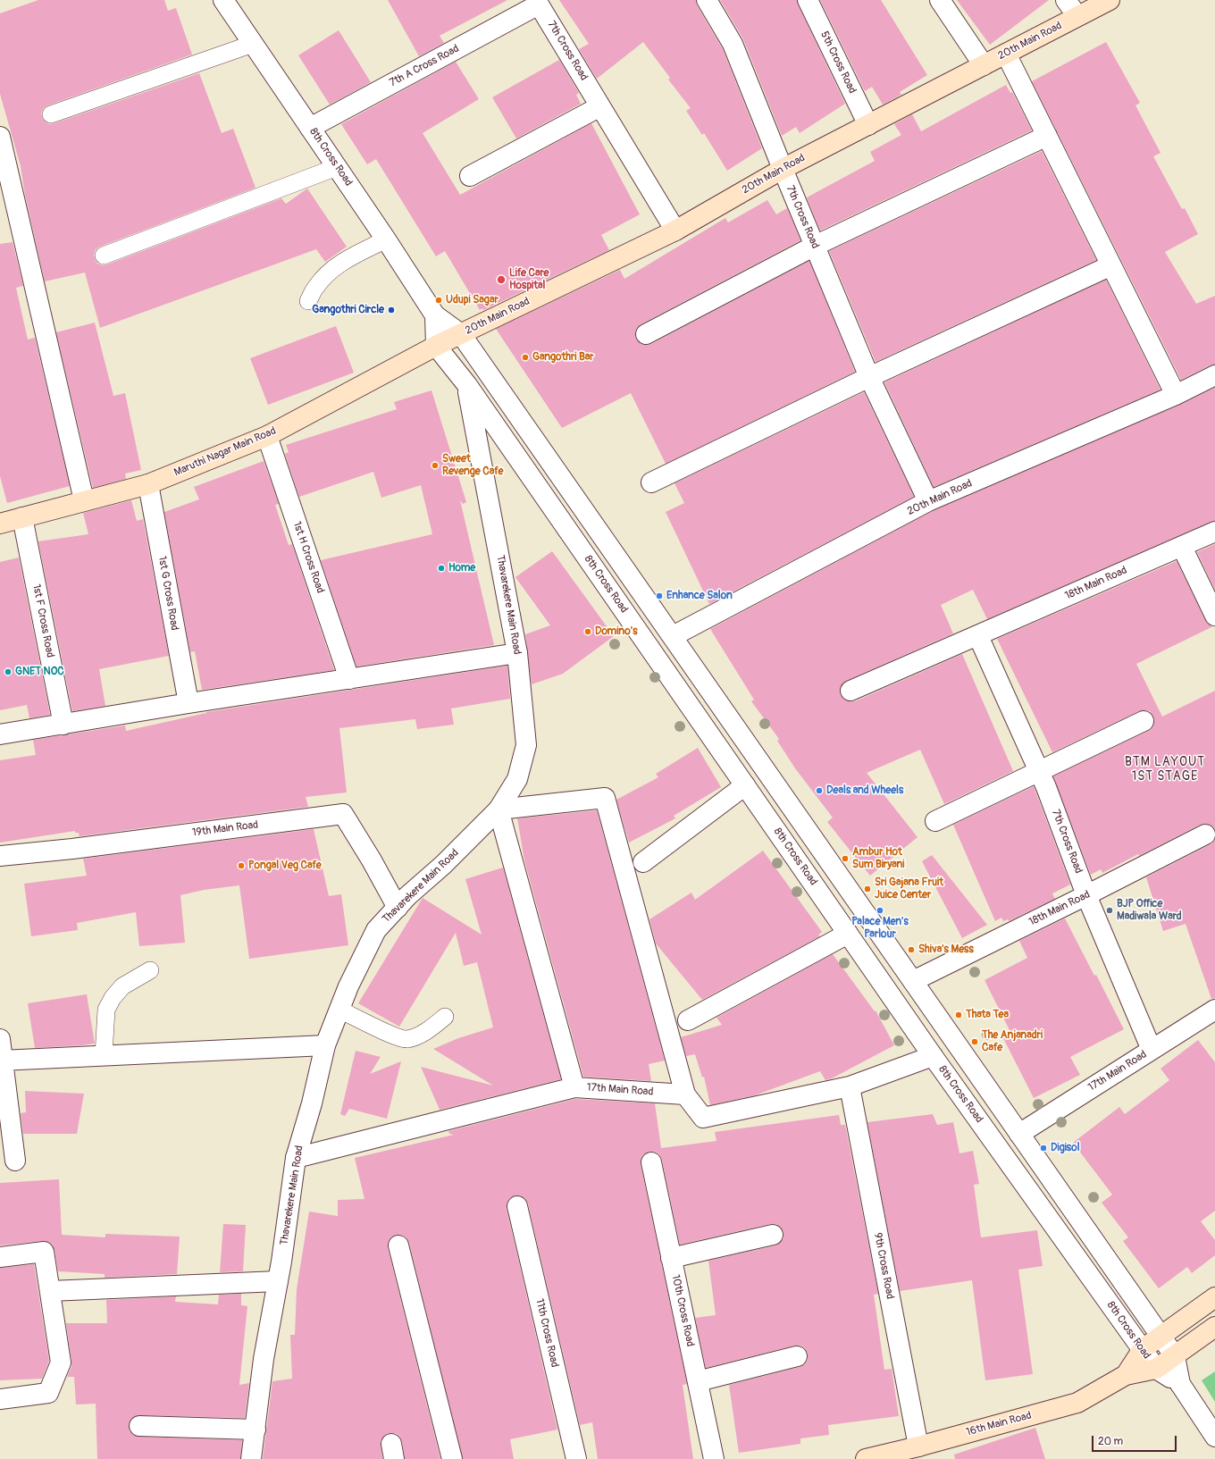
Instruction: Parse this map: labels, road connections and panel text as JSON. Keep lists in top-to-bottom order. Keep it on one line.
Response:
{"streets":{"main road":["20th Main Road","Maruthi Nagar Main Road","16th Main Road"],"street":["7th Cross Road","5th Cross Road","7th A Cross Road","8th Cross Road","1st H Cross Road","18th Main Road","1st G Cross Road","Thavarekere Main Road","1st F Cross Road","19th Main Road","17th Main Road","9th Cross Road","10th Cross Road","11th Cross Road"]},"crossings":[["20th Main Road","7th Cross Road"],["20th Main Road","5th Cross Road"],["20th Main Road","8th Cross Road"],["20th Main Road","Maruthi Nagar Main Road"],["7th Cross Road","7th A Cross Road"],["7th Cross Road","18th Main Road"],["7th Cross Road","17th Main Road"],["7th A Cross Road","8th Cross Road"],["8th Cross Road","Maruthi Nagar Main Road"],["8th Cross Road","18th Main Road"],["8th Cross Road","Thavarekere Main Road"],["8th Cross Road","17th Main Road"],["8th Cross Road","16th Main Road"],["Maruthi Nagar Main Road","1st H Cross Road"],["Maruthi Nagar Main Road","1st G Cross Road"],["Maruthi Nagar Main Road","1st F Cross Road"],["Thavarekere Main Road","19th Main Road"],["Thavarekere Main Road","17th Main Road"],["9th Cross Road","16th Main Road"]],"districts":["BTM LAYOUT 1ST STAGE"],"places":["Life Care Hospital","Udupi Sagar","Gangothri Circle","Gangothri Bar","Sweet Revenge Cafe","Home","Enhance Salon","Domino's","GNET NOC","Deals and Wheels","Ambur Hot Sum Biryani","Pongal Veg Cafe","Sri Gajana Fruit Juice Center","Palace Men's Parlour","BJP Office Madiwala Ward","Shiva's Mess","Thata Tea","The Anjanadri Cafe","Digisol"],"scale_bar":"20 m"}
